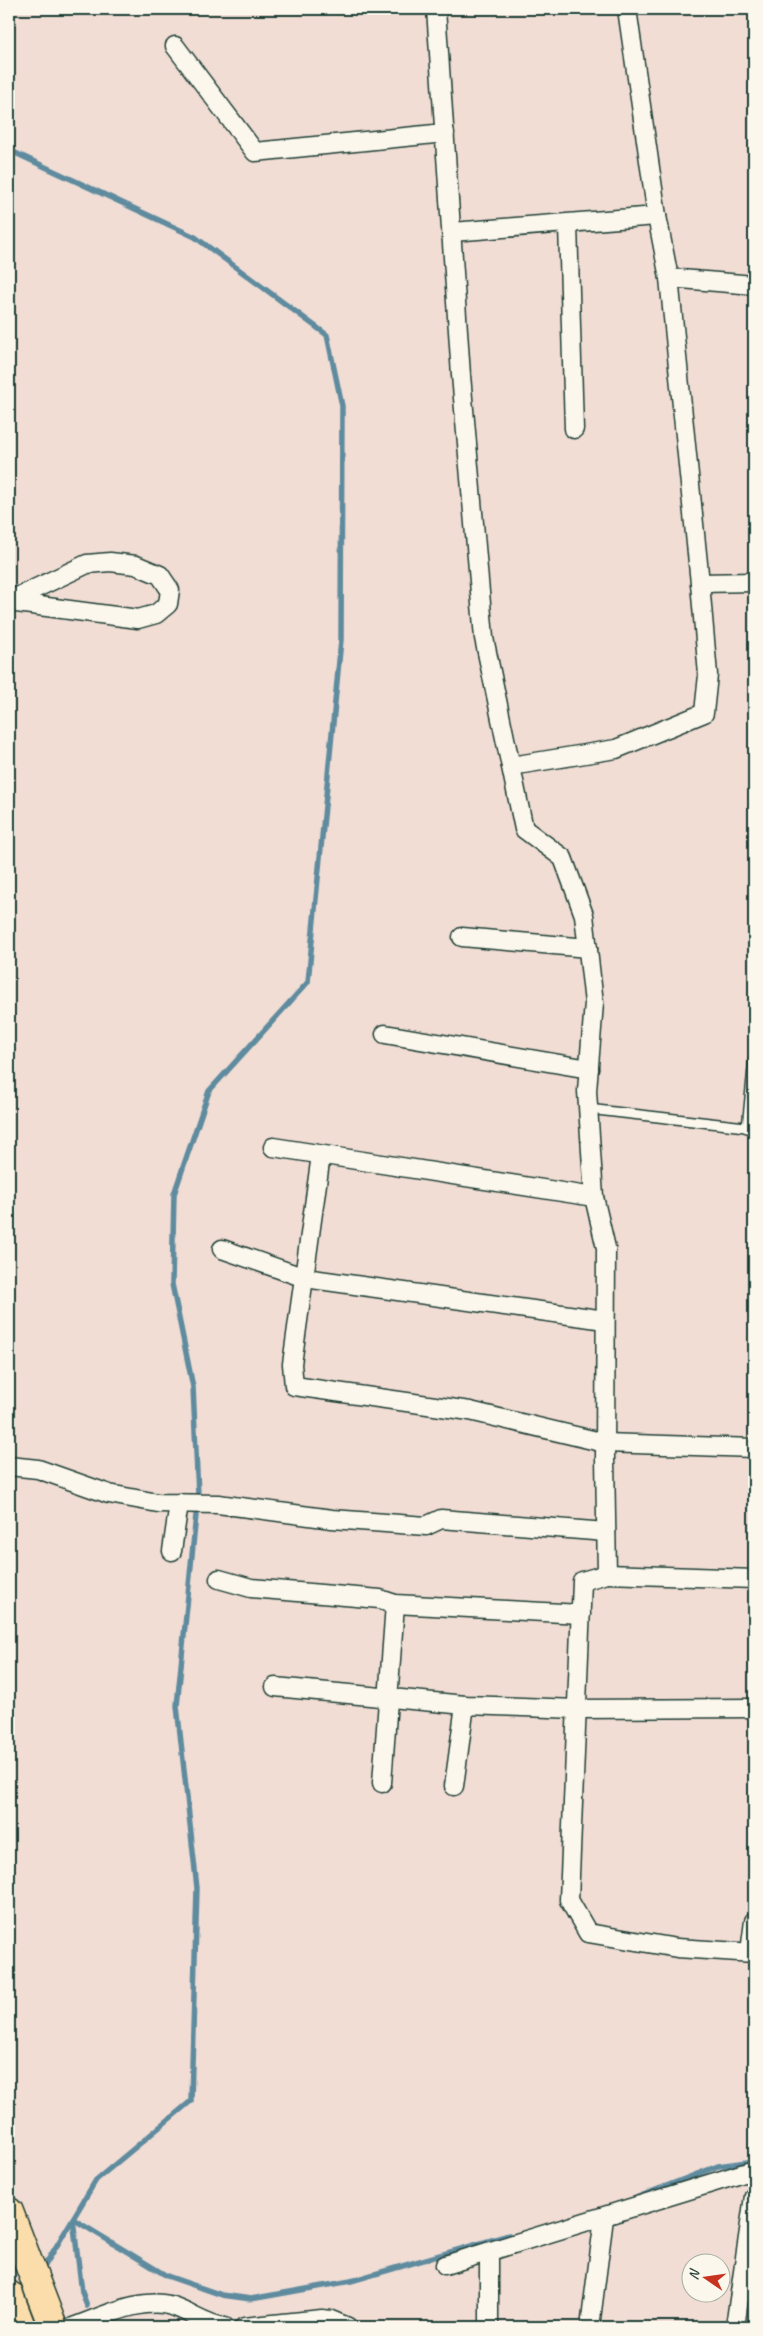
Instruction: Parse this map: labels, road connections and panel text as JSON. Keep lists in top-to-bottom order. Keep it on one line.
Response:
{"north":"left"}
